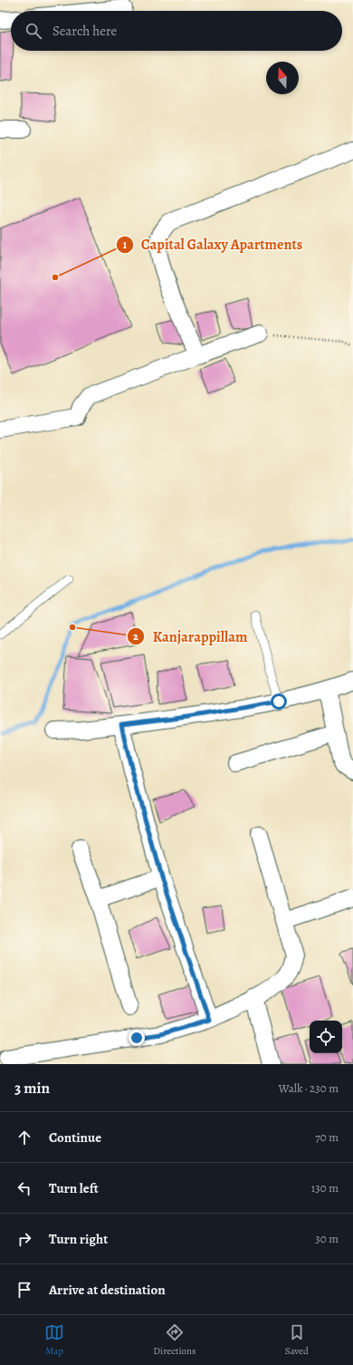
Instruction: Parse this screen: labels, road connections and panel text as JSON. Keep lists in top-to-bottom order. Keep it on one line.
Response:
{"places":["Capital Galaxy Apartments","Kanjarappillam"],"north":"top","page":{"search":"Search here","heading":["3 min","Walk · 230 m"],"list":[["Continue","70 m"],["Turn left","130 m"],["Turn right","30 m"],"Arrive at destination"],"nav":["Map","Directions","Saved"]}}
